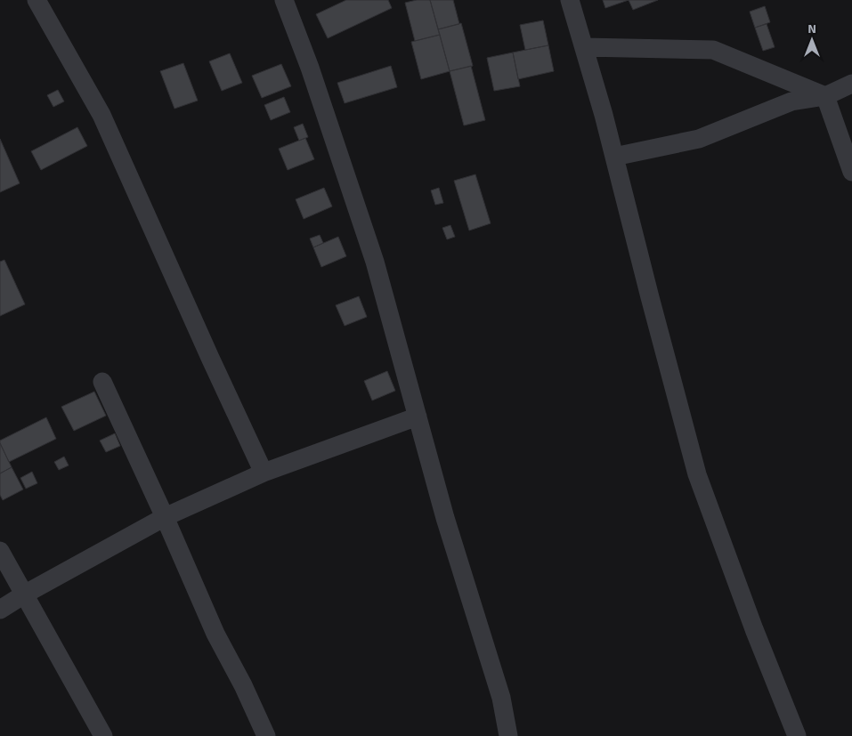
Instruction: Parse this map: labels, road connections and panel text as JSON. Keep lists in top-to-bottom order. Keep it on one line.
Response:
{"north":"top"}
